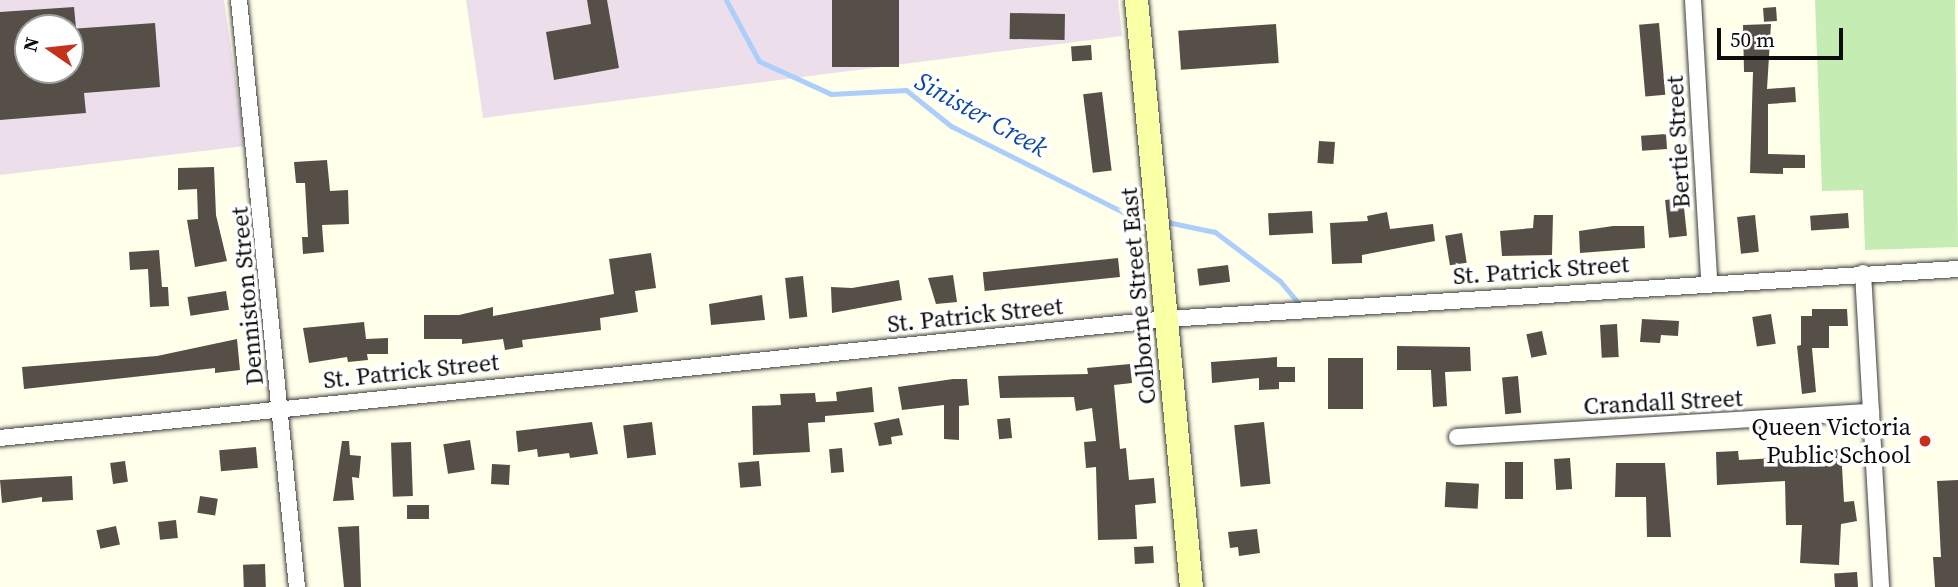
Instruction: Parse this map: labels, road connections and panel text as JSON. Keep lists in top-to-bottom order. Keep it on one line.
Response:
{"streets":{"main road":["Colborne Street East"],"street":["Bertie Street","St. Patrick Street","Denniston Street","Crandall Street"]},"crossings":[["Bertie Street","St. Patrick Street"],["St. Patrick Street","Denniston Street"],["St. Patrick Street","Colborne Street East"]],"water":["Sinister Creek"],"places":["Queen Victoria Public School"],"scale_bar":"50 m","north":"left"}
